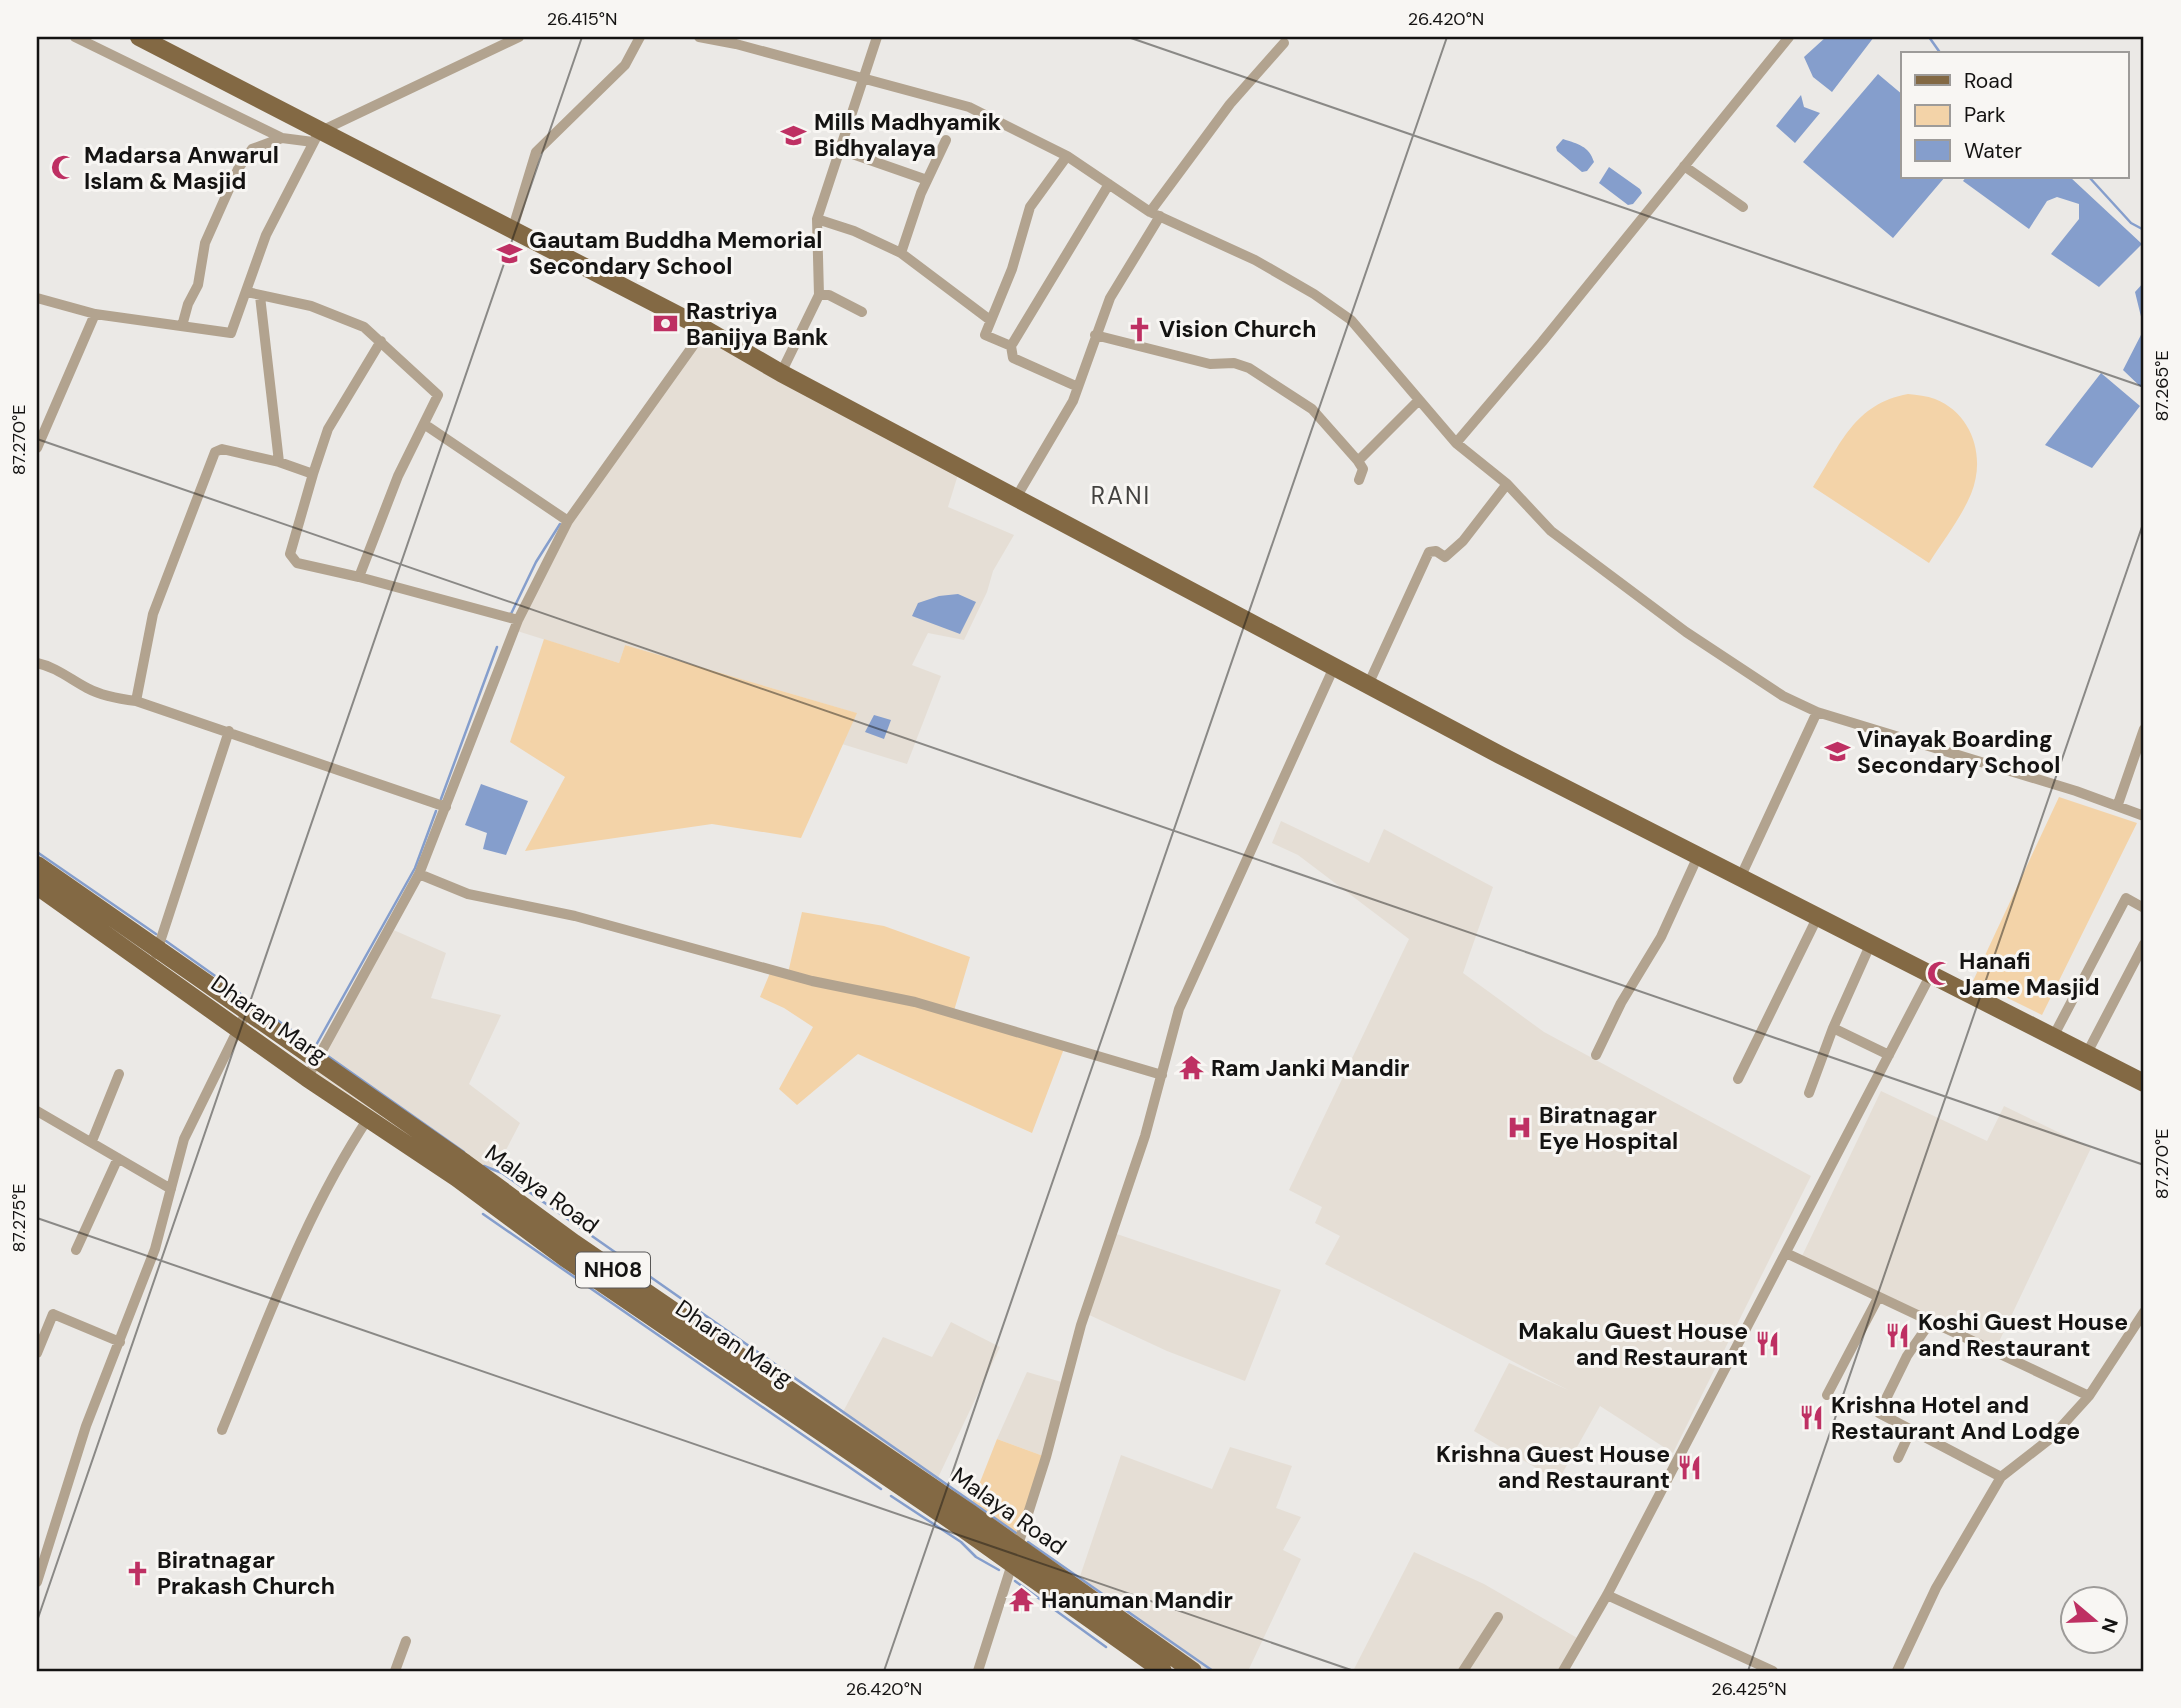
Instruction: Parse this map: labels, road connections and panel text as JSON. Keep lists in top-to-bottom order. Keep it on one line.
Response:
{"streets":{"main road":["Dharan Marg","Malaya Road","NH08"]},"crossings":[["Dharan Marg","Malaya Road"],["Dharan Marg","NH08"]],"districts":["RANI"],"places":{"school or university":["Mills Madhyamik Bidhyalaya","Gautam Buddha Memorial Secondary School","Vinayak Boarding Secondary School"],"mosque":["Madarsa Anwarul Islam & Masjid","Hanafi Jame Masjid"],"bank":["Rastriya Banijya Bank"],"church":["Vision Church","Biratnagar Prakash Church"],"temple":["Ram Janki Mandir","Hanuman Mandir"],"hospital":["Biratnagar Eye Hospital"],"restaurant":["Koshi Guest House and Restaurant","Makalu Guest House and Restaurant","Krishna Hotel and Restaurant And Lodge","Krishna Guest House and Restaurant"]},"legend":["Road","Park","Water"],"north":"right","coordinates":["26.415°N","26.420°N","87.265°E","87.270°E","87.275°E","26.425°N"]}
